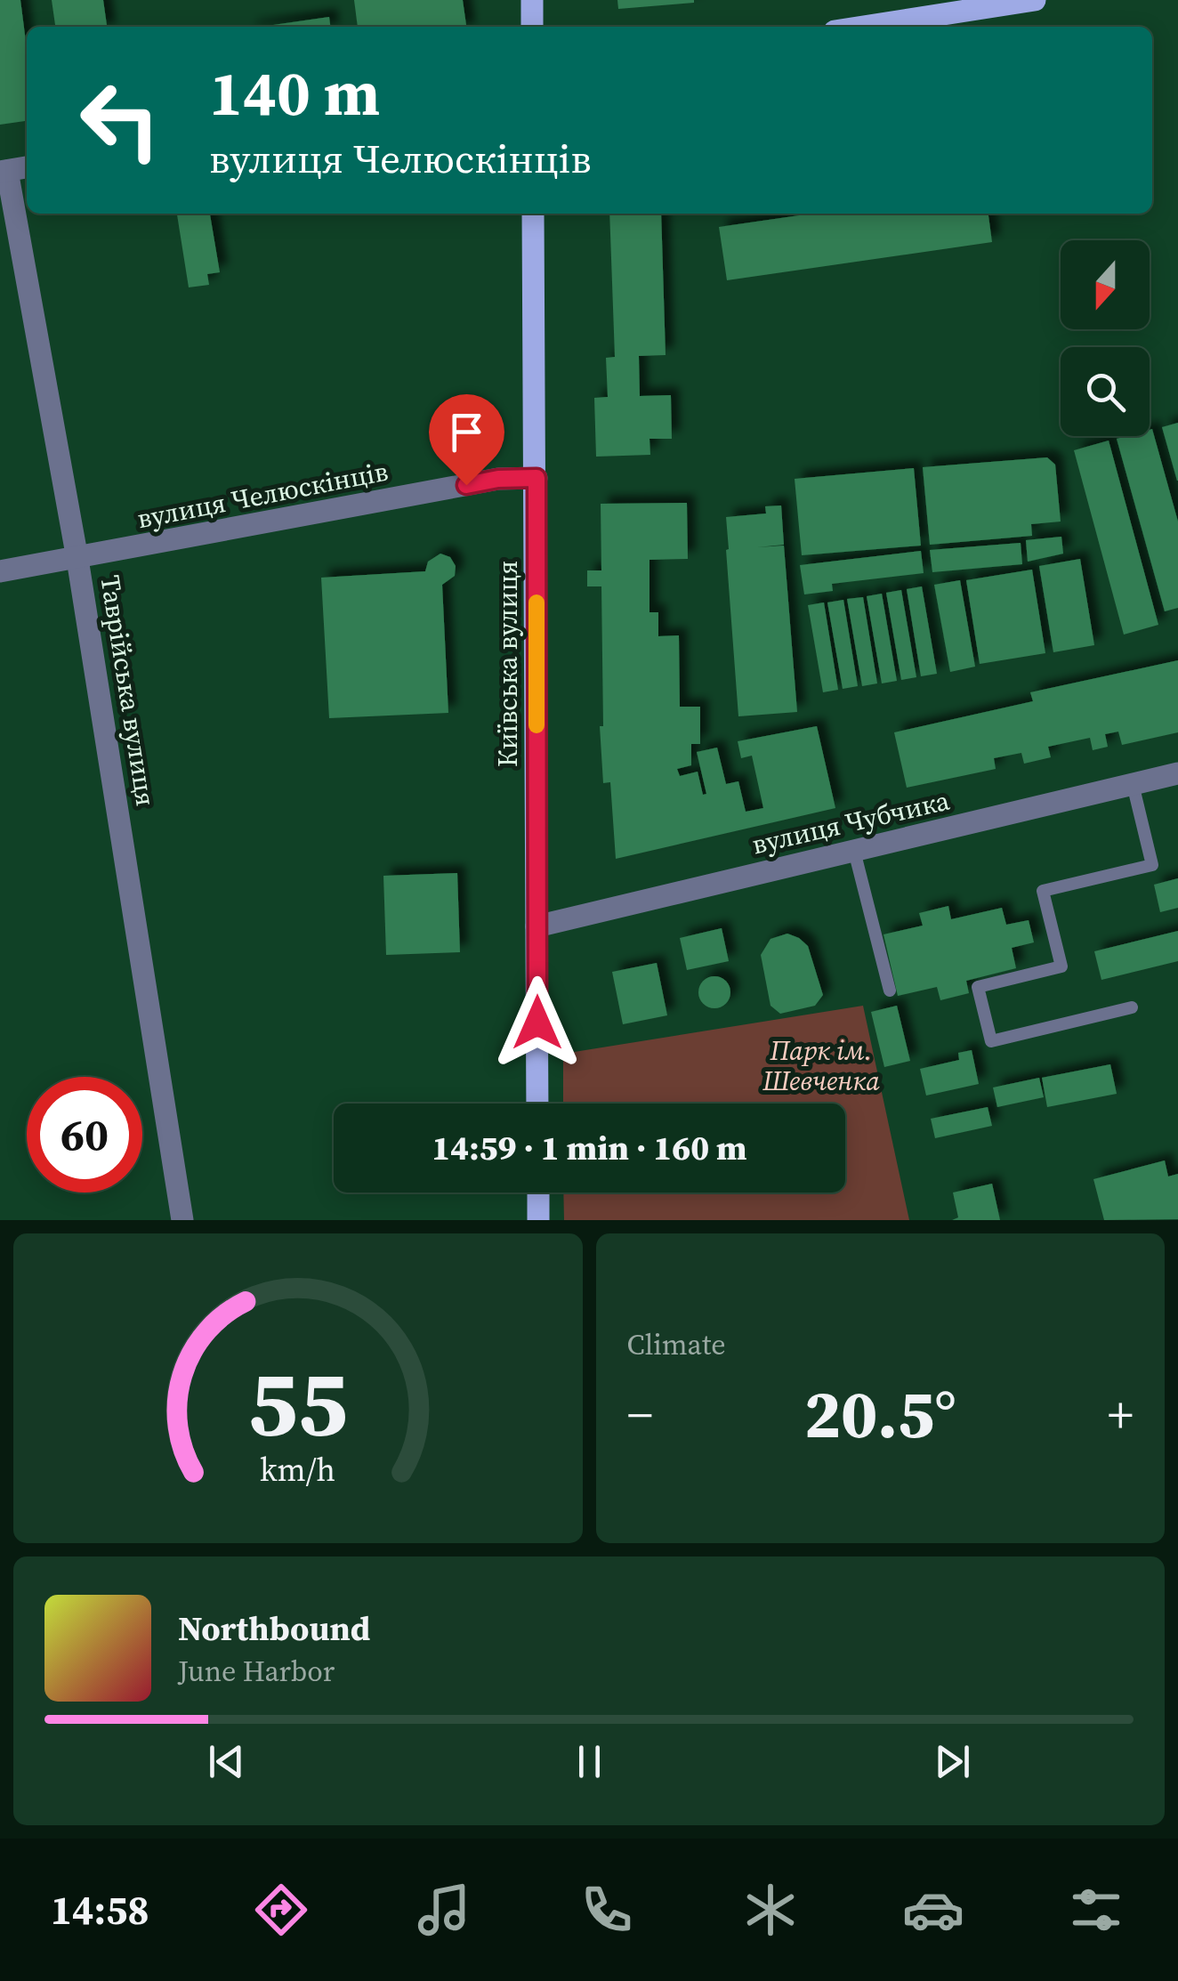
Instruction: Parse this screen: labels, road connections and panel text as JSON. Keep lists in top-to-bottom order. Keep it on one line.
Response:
{"streets":{"main road":["Київська вулиця"],"street":["вулиця Челюскінців","Таврійська вулиця","вулиця Чубчика"]},"crossings":[["вулиця Челюскінців","Київська вулиця"],["вулиця Челюскінців","Таврійська вулиця"],["Київська вулиця","вулиця Чубчика"]],"parks":["Парк ім. Шевченка"],"north":"bottom","page":{"turn":["140 m","вулиця Челюскінців"],"limit":"60","trip":"14:59 · 1 min · 160 m","tile":"Climate","heat":["−","20.5°","+"],"song":["Northbound","June Harbor"],"tabs":"14:58","gauge":["55","km/h"]}}
